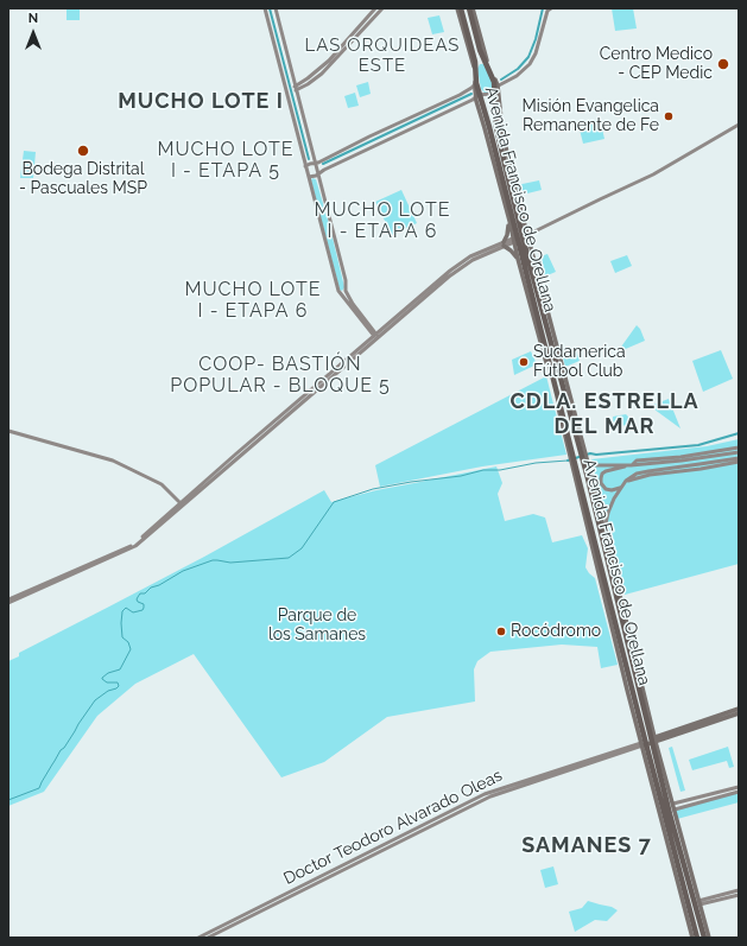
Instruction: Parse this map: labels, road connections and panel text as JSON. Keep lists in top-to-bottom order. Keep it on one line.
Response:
{"streets":{"highway":["Avenida Francisco de Orellana"],"main road":["Doctor Teodoro Alvarado Oleas"]},"crossings":[["Avenida Francisco de Orellana","Doctor Teodoro Alvarado Oleas"]],"districts":["LAS ORQUIDEAS ESTE","MUCHO LOTE I","MUCHO LOTE I - ETAPA 5","MUCHO LOTE I - ETAPA 6","MUCHO LOTE I - ETAPA 6","COOP- BASTIÓN POPULAR - BLOQUE 5","CDLA. ESTRELLA DEL MAR","SAMANES 7"],"parks":["Parque de los Samanes"],"places":["Centro Medico - CEP Medic","Misión Evangelica Remanente de Fe","Bodega Distrital - Pascuales MSP","Sudamerica Fútbol Club","Rocódromo"],"north":"top"}
